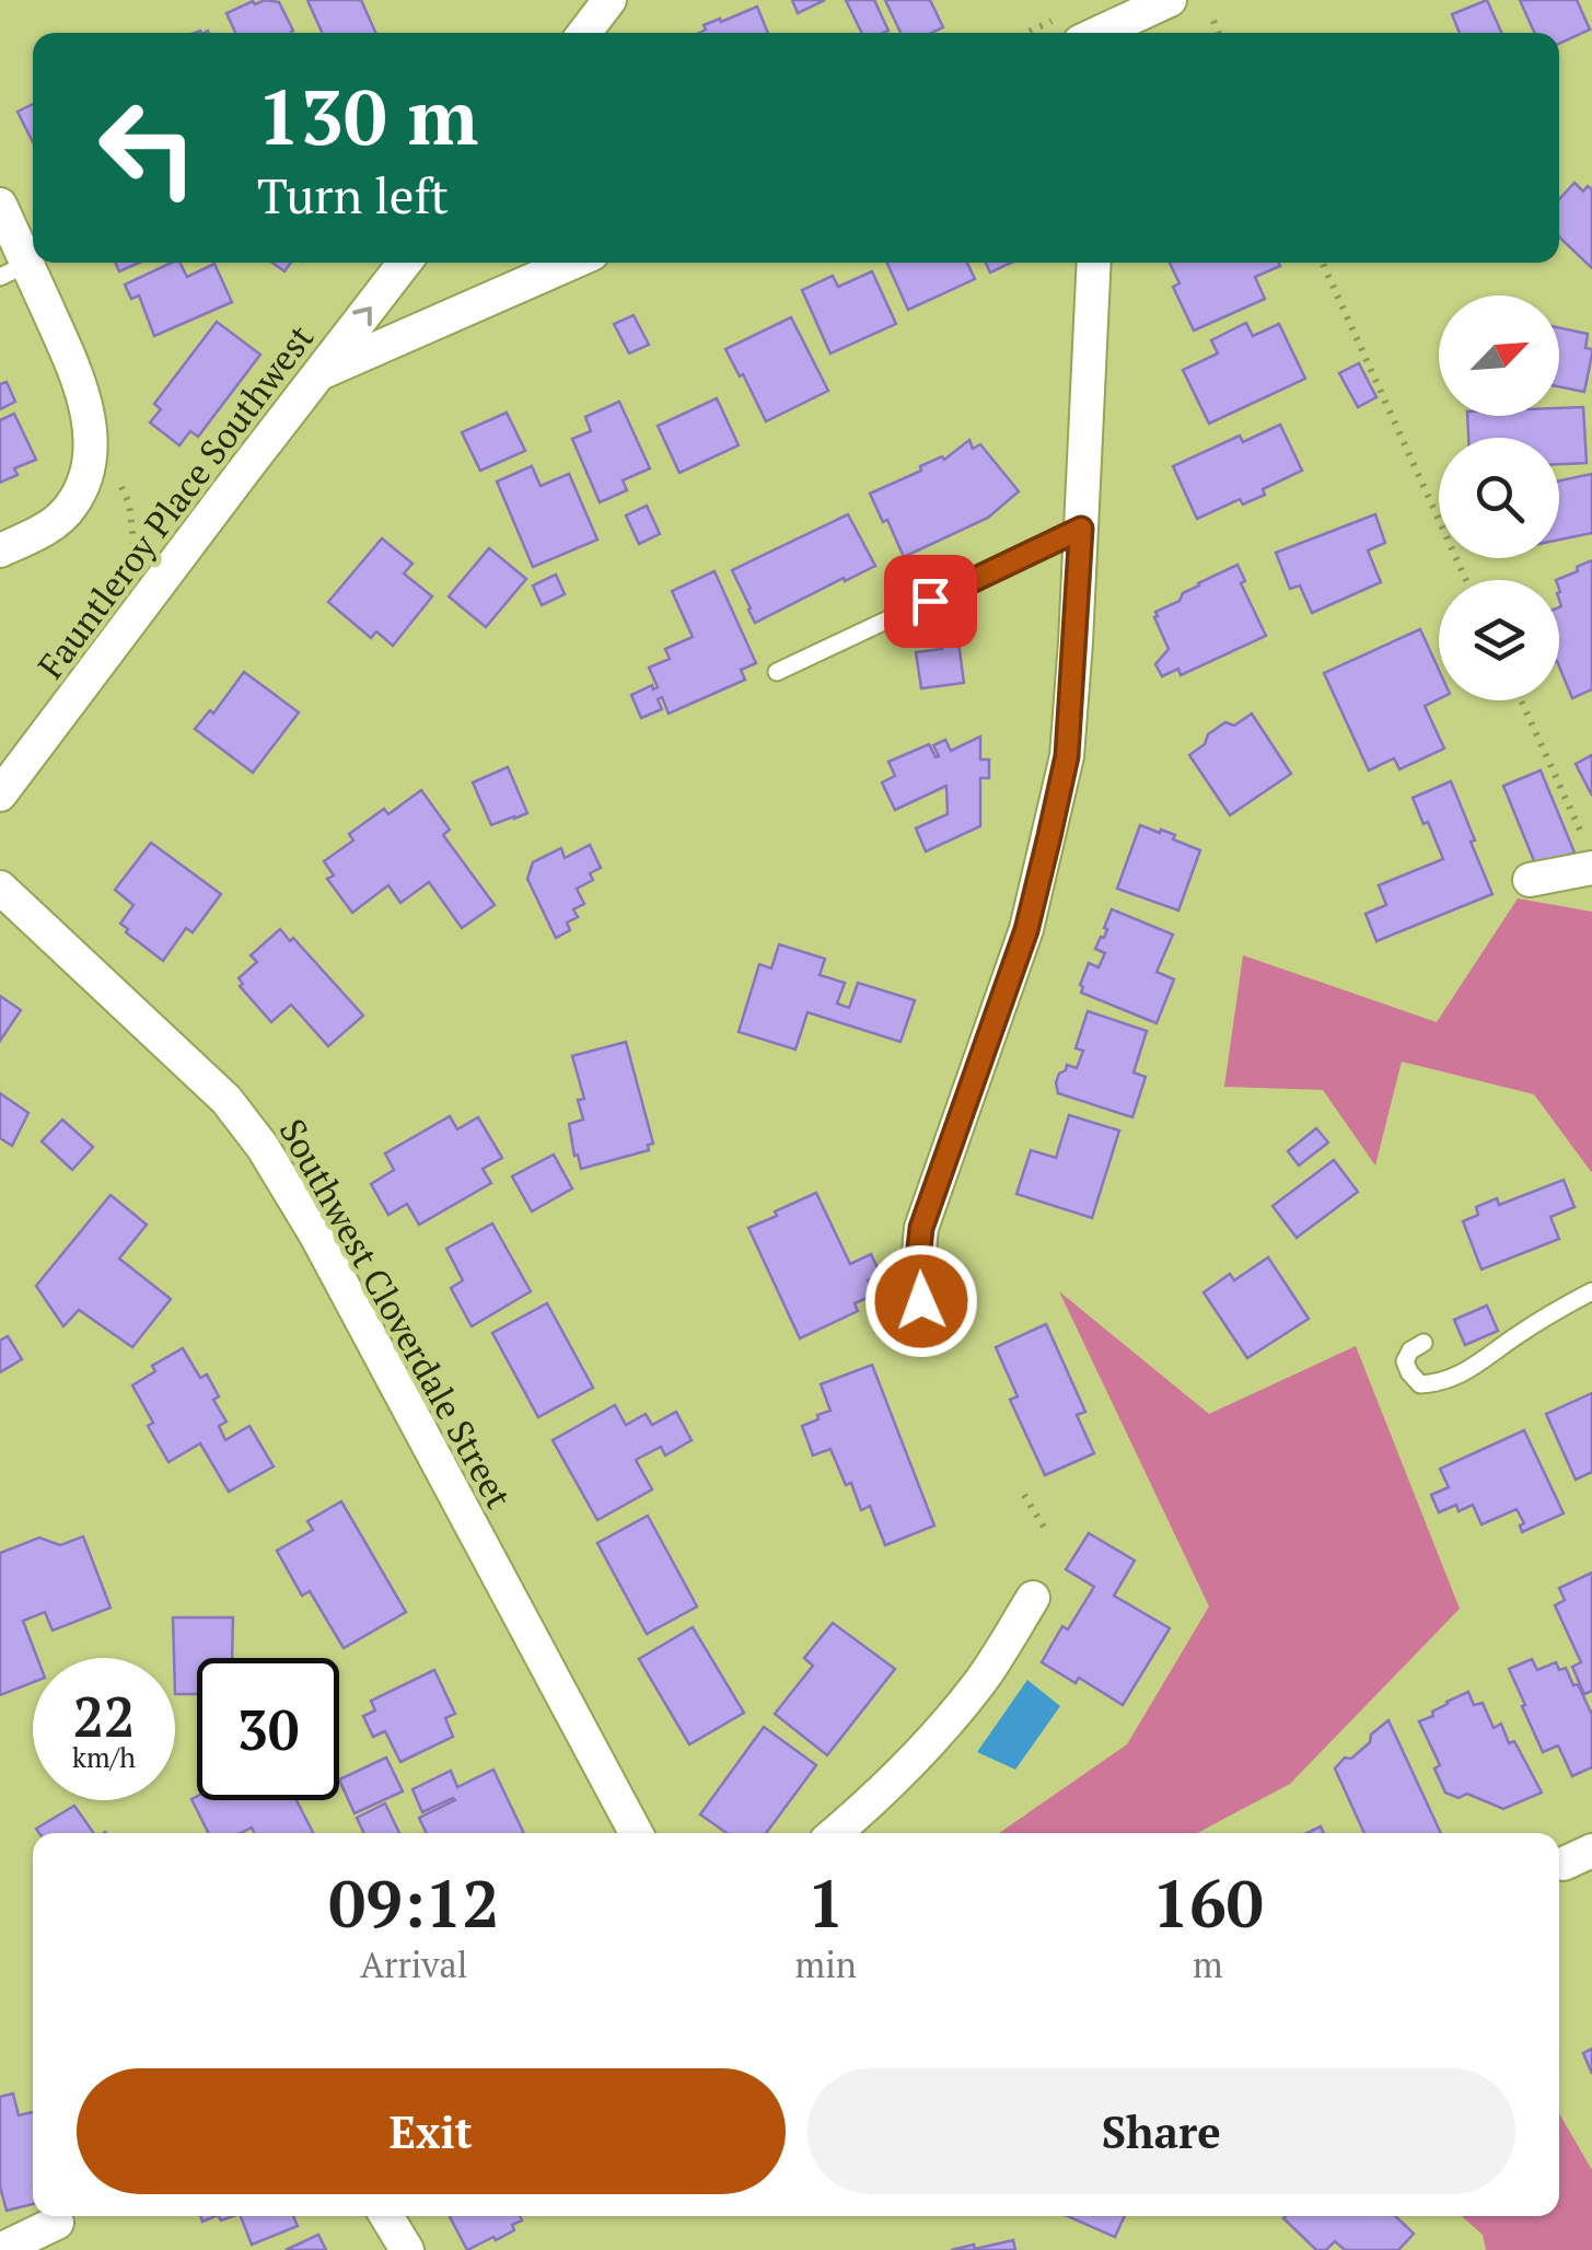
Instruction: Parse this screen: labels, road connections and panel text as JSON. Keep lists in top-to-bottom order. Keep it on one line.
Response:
{"streets":{"street":["Fauntleroy Place Southwest","Southwest Cloverdale Street"]},"north":"top right","page":{"turn":["130 m","Turn left"],"speed":"22 km/h","limit":"30","eta":["09:12","Arrival","1","min","160","m"],"buttons":["Exit","Share"]}}
